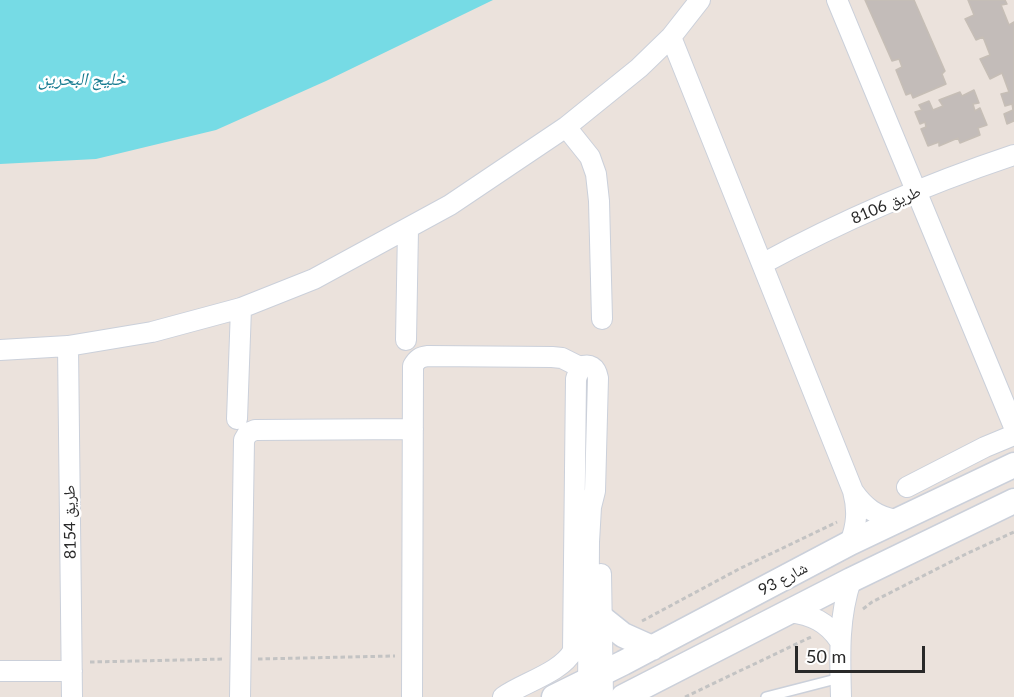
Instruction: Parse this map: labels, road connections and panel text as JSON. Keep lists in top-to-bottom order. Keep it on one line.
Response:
{"streets":{"street":["طريق 8106","طريق 8154","شارع 93"]},"water":["خليج البحرين"],"scale_bar":"50 m"}
